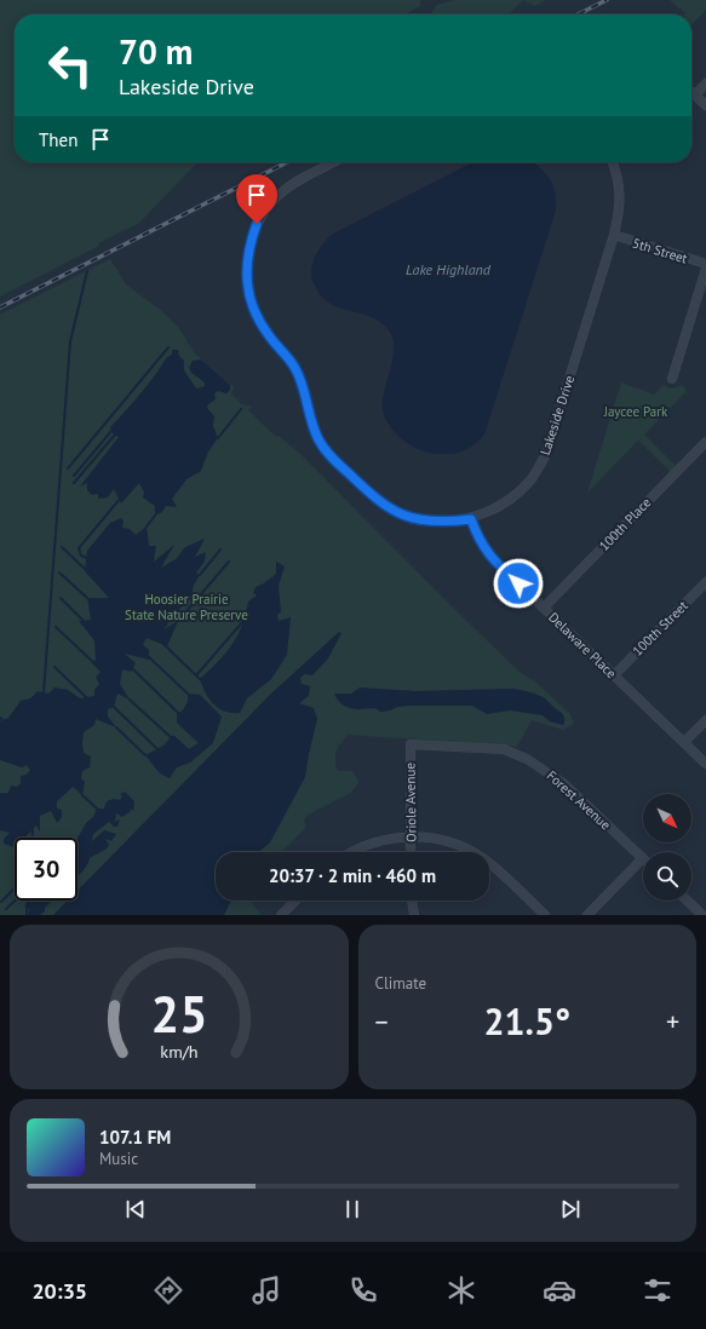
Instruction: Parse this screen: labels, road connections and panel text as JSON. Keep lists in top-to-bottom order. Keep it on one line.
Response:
{"streets":{"street":["5th Street","Lakeside Drive","100th Place","100th Street","Delaware Place","Forest Avenue","Oriole Avenue"]},"crossings":[["5th Street","Lakeside Drive"],["Lakeside Drive","Delaware Place"],["100th Place","Delaware Place"],["100th Street","Delaware Place"],["Forest Avenue","Oriole Avenue"]],"water":["Lake Highland"],"parks":["Jaycee Park","Hoosier Prairie State Nature Preserve"],"north":"bottom right","page":{"turn":["70 m","Lakeside Drive"],"then":"Then","limit":"30","trip":"20:37 · 2 min · 460 m","tile":"Climate","heat":["−","21.5°","+"],"song":["107.1 FM","Music"],"tabs":"20:35","gauge":["25","km/h"]}}
